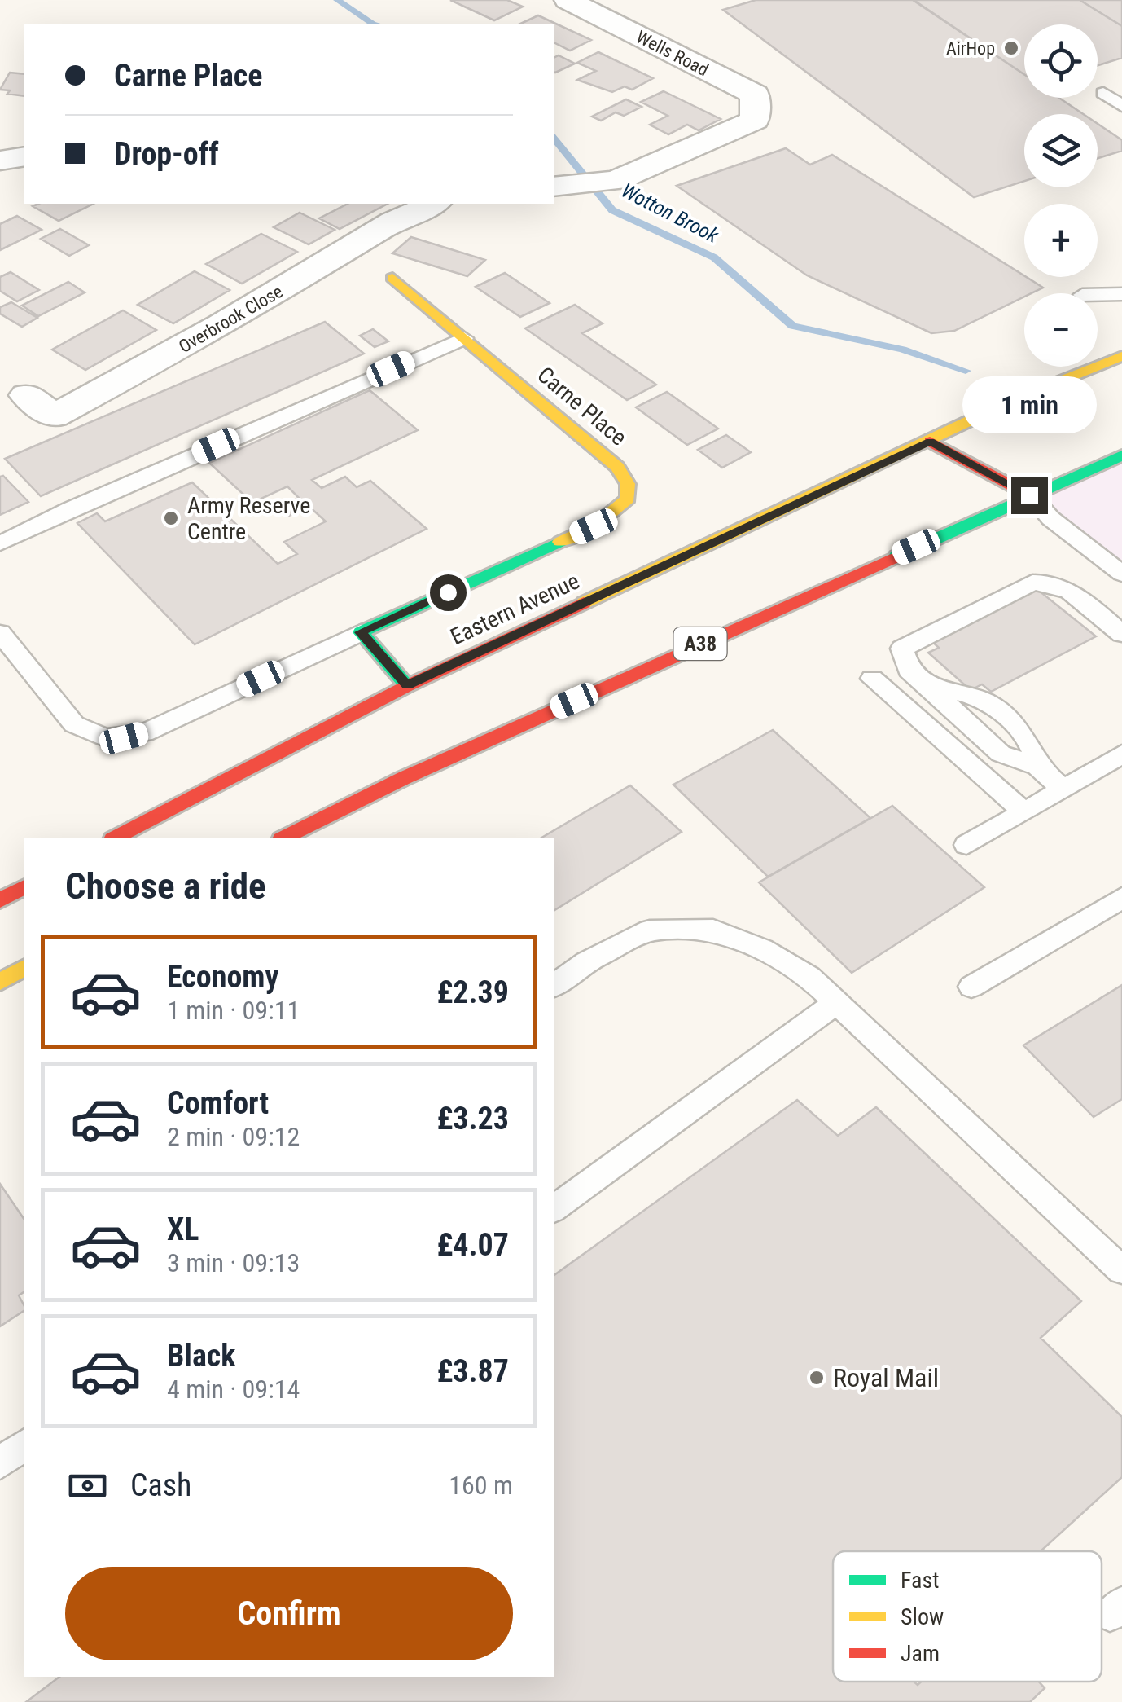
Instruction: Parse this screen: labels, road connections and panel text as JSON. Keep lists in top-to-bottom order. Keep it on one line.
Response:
{"streets":{"main road":["Carne Place","Eastern Avenue","A38"],"street":["Wells Road","Overbrook Close"]},"water":["Wotton Brook"],"places":["AirHop","Army Reserve Centre","Royal Mail"],"legend":["Fast","Slow","Jam"],"page":{"map_buttons":["+","−"],"banner":["Carne Place","Drop-off"],"bubble":"1 min","heading":"Choose a ride","list":[{"name":"Economy","note":"1 min · 09:11","value":"£2.39"},{"name":"Comfort","note":"2 min · 09:12","value":"£3.23"},{"name":"XL","note":"3 min · 09:13","value":"£4.07"},{"name":"Black","note":"4 min · 09:14","value":"£3.87"}],"pay":["Cash","160 m"],"buttons":"Confirm"}}
